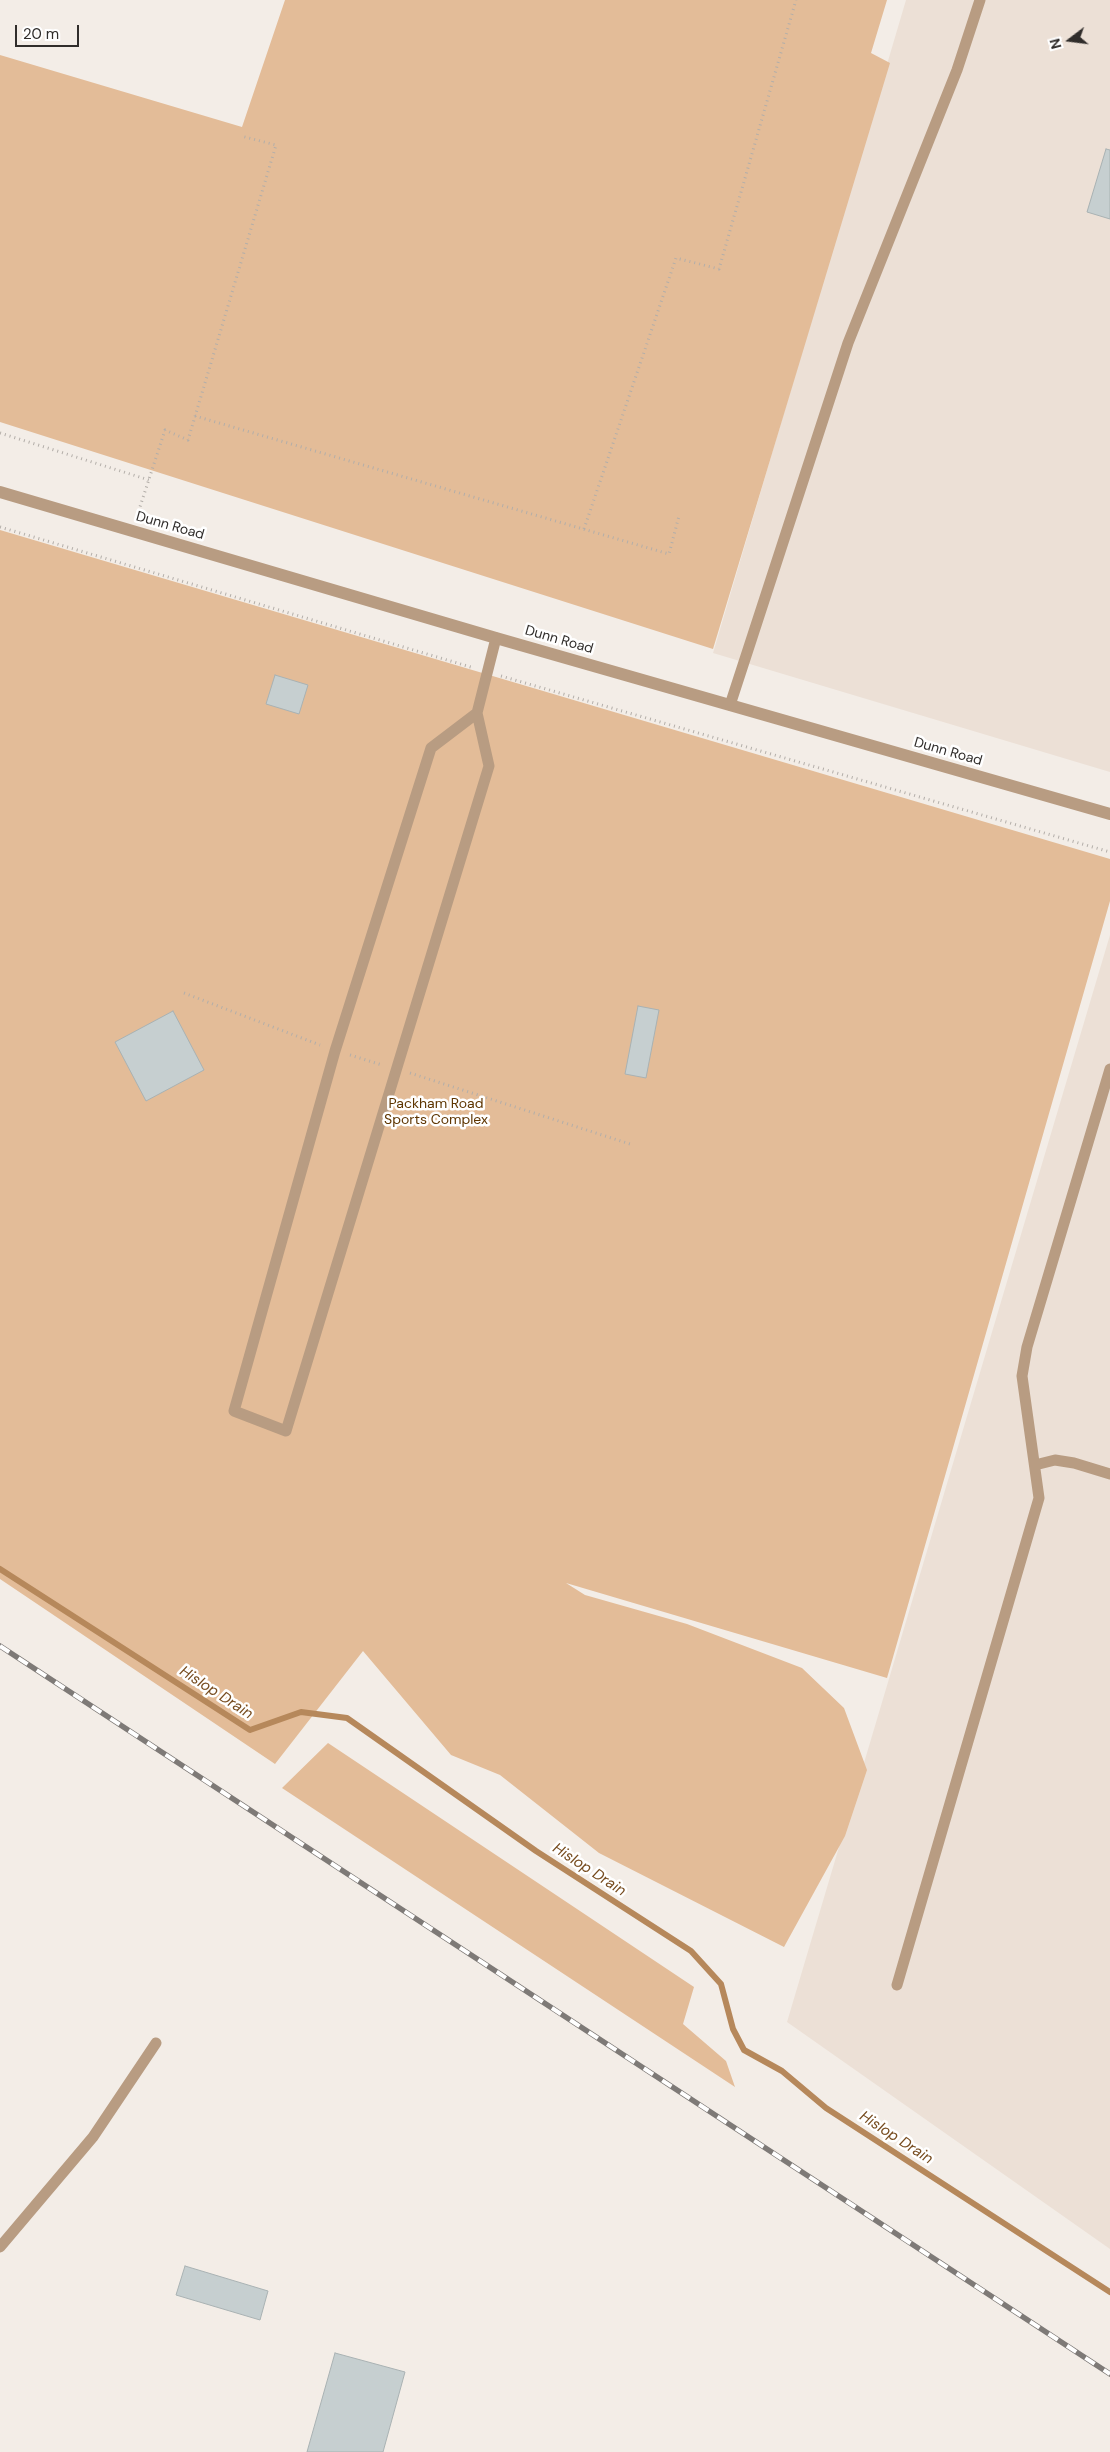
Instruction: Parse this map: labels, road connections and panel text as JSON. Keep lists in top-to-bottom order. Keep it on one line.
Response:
{"streets":{"street":["Dunn Road"]},"water":["Hislop Drain"],"parks":["Packham Road Sports Complex"],"scale_bar":"20 m","north":"left"}
